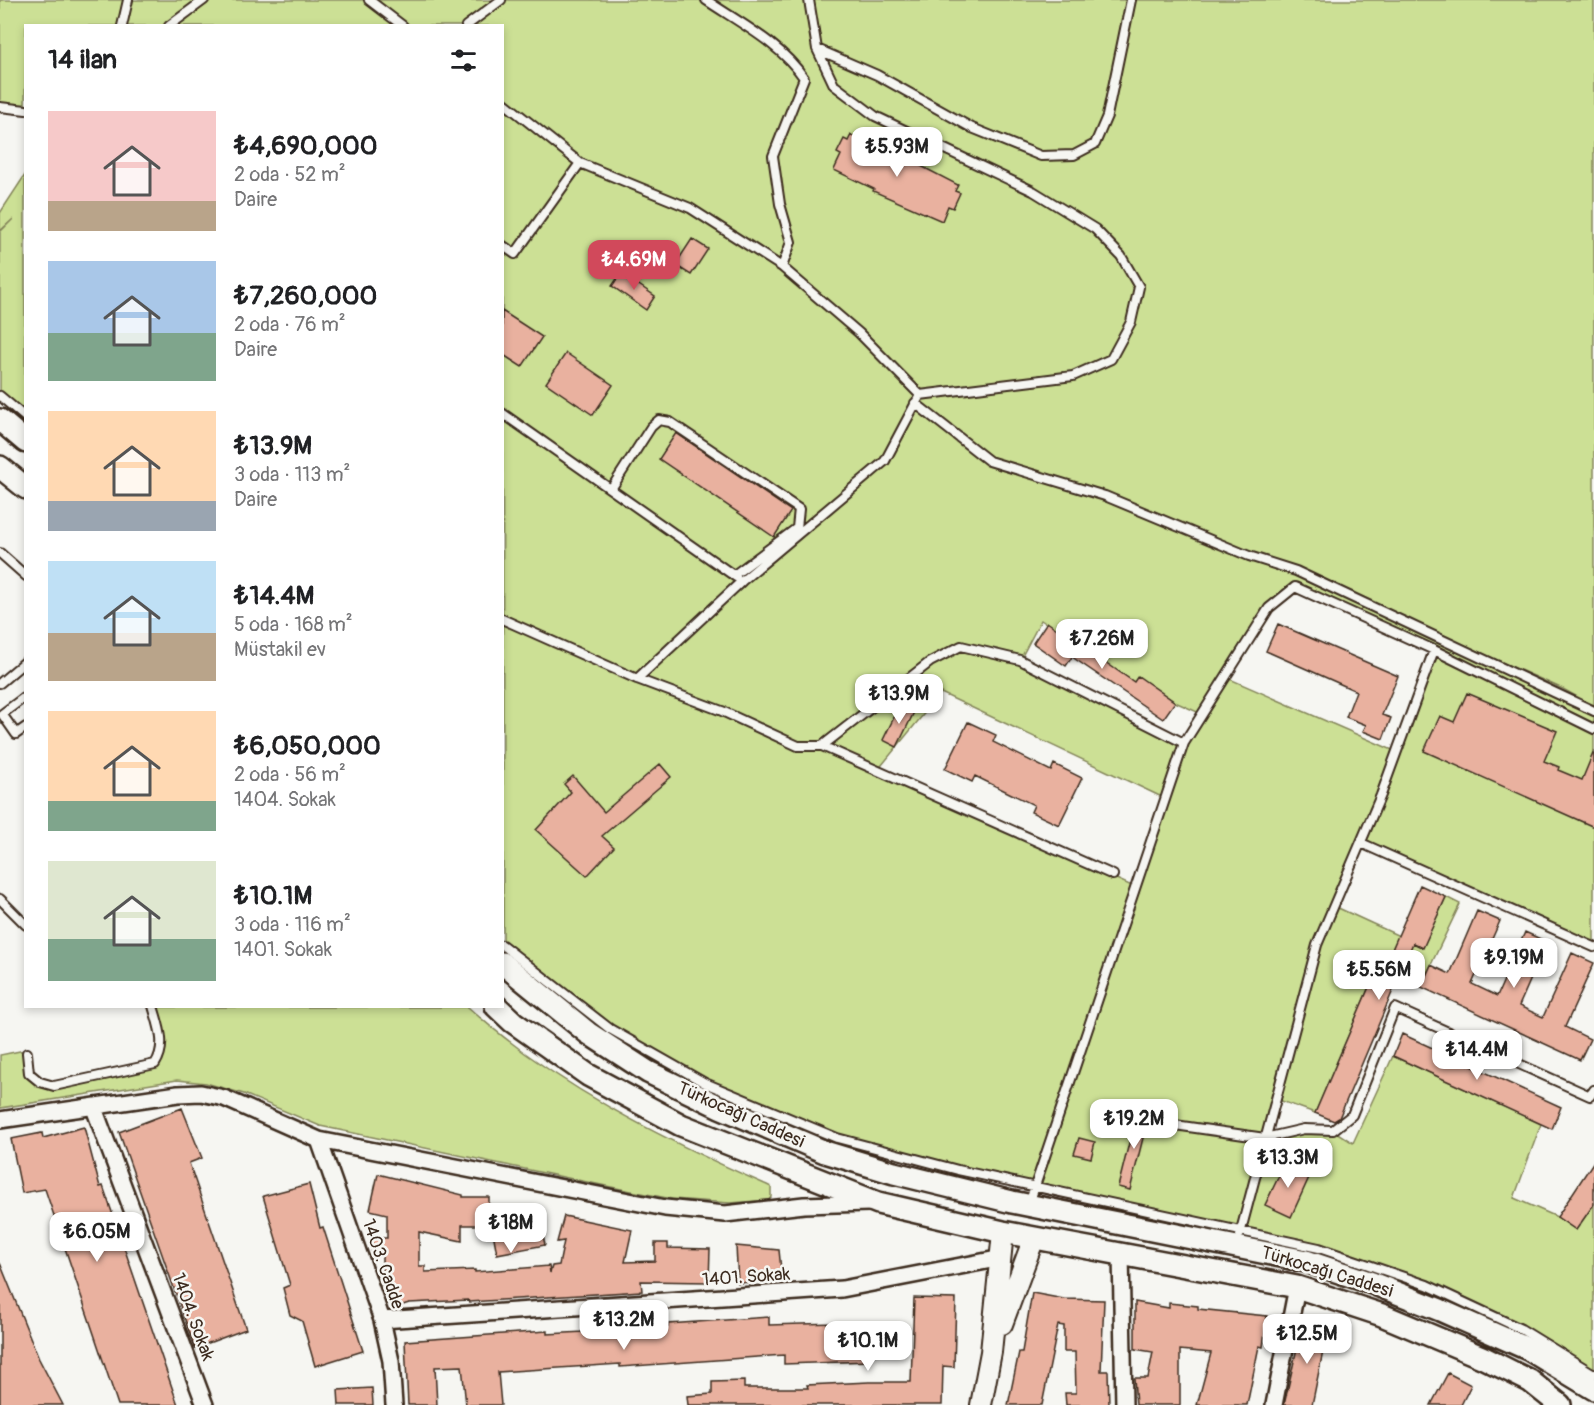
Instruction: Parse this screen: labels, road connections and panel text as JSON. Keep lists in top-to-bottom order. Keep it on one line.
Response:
{"streets":{"main road":["Türkocağı Caddesi"],"street":["1403. Cadde","1401. Sokak","1404. Sokak"]},"crossings":[["1403. Cadde","1401. Sokak"]],"page":{"heading":"14 ilan","list":[{"name":"₺4,690,000","note":"2 oda · 52 m² · Daire"},{"name":"₺7,260,000","note":"2 oda · 76 m² · Daire"},{"name":"₺13.9M","note":"3 oda · 113 m² · Daire"},{"name":"₺14.4M","note":"5 oda · 168 m² · Müstakil ev"},{"name":"₺6,050,000","note":"2 oda · 56 m² · 1404. Sokak"},{"name":"₺10.1M","note":"3 oda · 116 m² · 1401. Sokak"}],"price":["₺5.93M","₺4.69M","₺7.26M","₺13.9M","₺9.19M","₺5.56M","₺14.4M","₺19.2M","₺13.3M","₺18M","₺6.05M","₺13.2M","₺12.5M","₺10.1M"]}}
